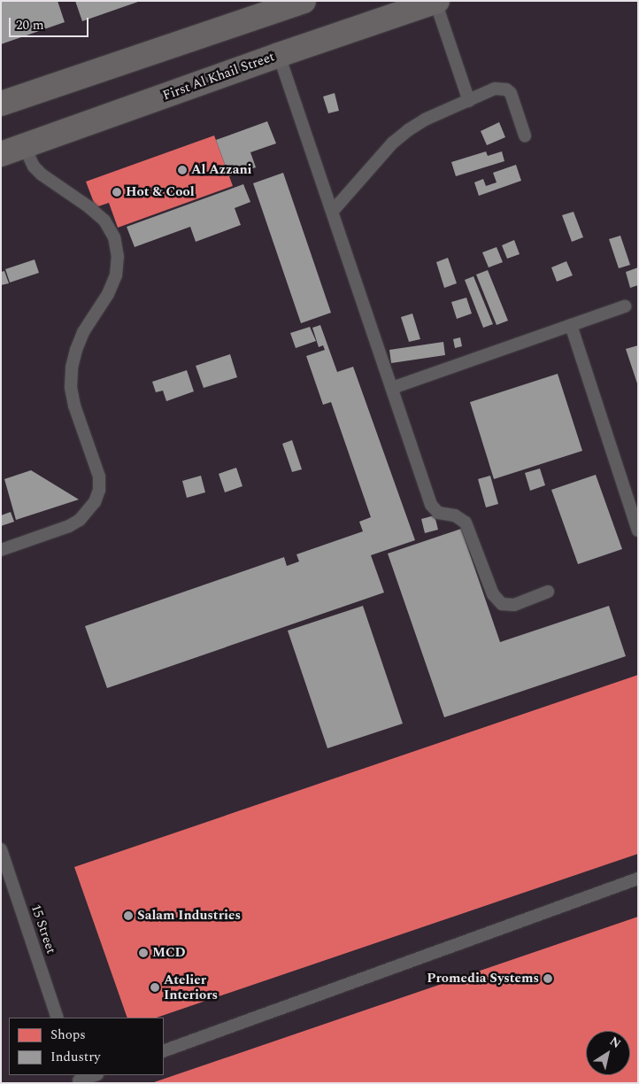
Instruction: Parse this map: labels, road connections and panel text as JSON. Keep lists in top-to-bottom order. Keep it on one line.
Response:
{"streets":{"main road":["First Al Khail Street"],"lane":["15 Street"]},"places":["Al Azzani","Hot & Cool","Salam Industries","MCD","Promedia Systems","Atelier Interiors"],"legend":["Shops","Industry"],"scale_bar":"20 m","north":"top right"}
